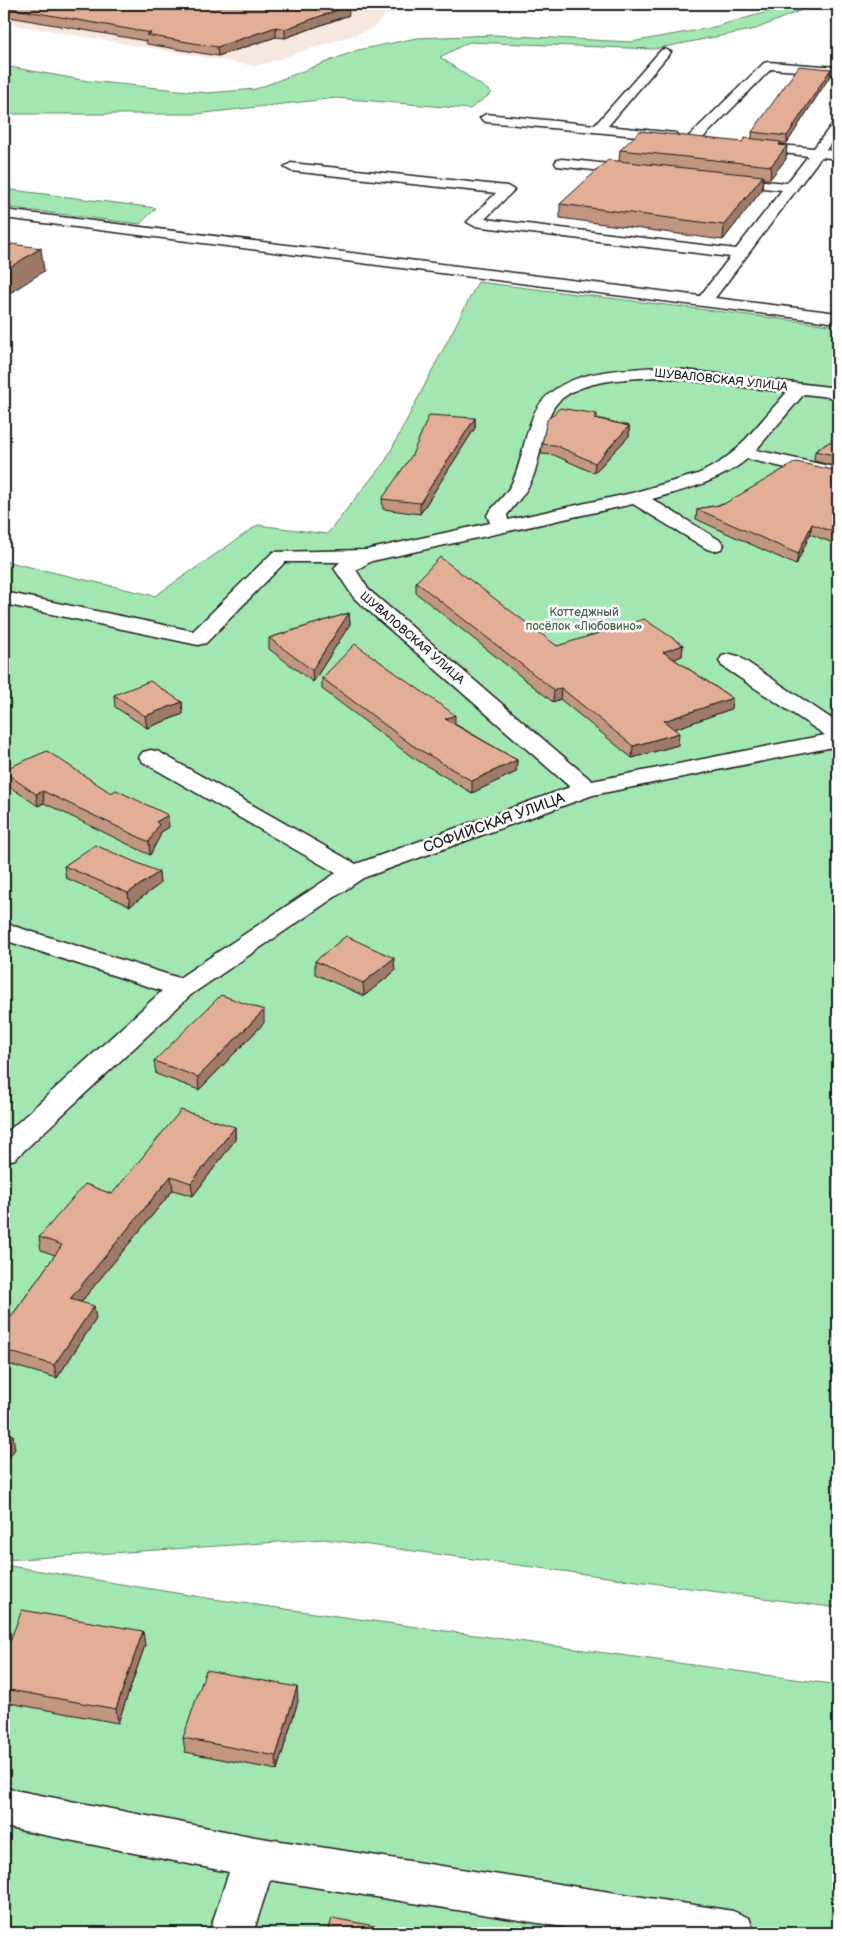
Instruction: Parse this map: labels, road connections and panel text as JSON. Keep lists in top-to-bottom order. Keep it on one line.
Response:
{"streets":{"street":["ШУВАЛОВСКАЯ УЛИЦА","СОФИЙСКАЯ УЛИЦА"]},"crossings":[["ШУВАЛОВСКАЯ УЛИЦА","СОФИЙСКАЯ УЛИЦА"]],"parks":["Коттеджный посёлок «Любовино»"]}
